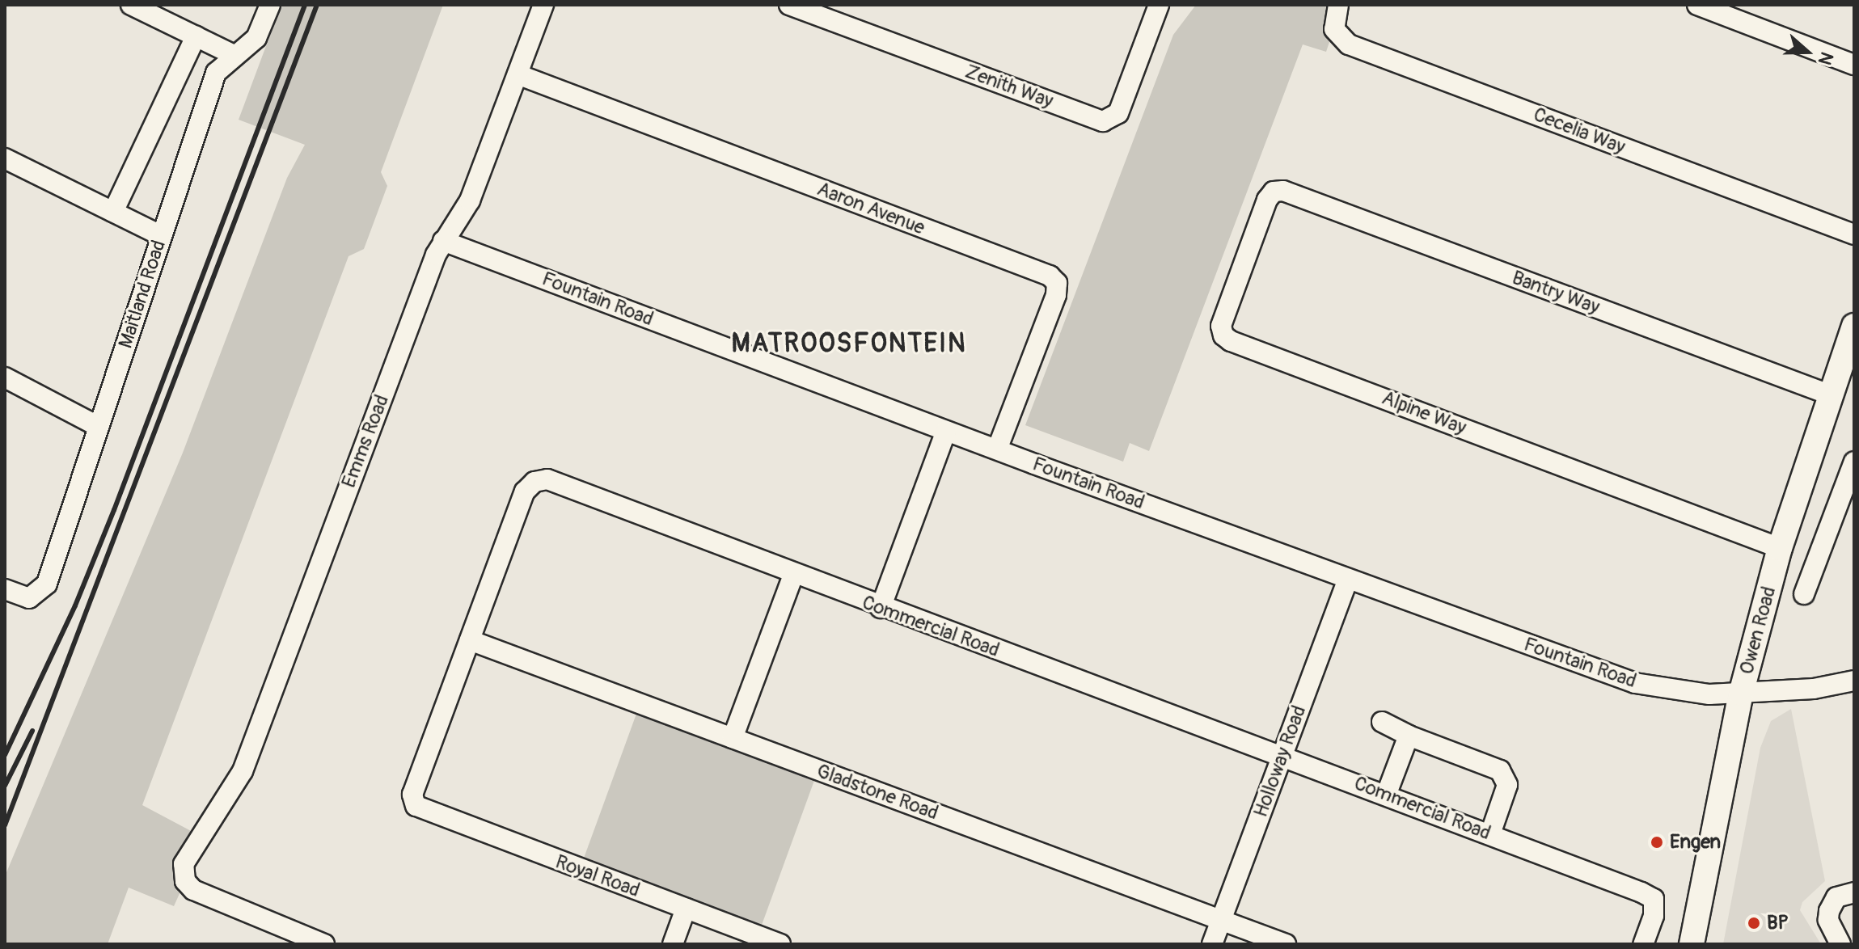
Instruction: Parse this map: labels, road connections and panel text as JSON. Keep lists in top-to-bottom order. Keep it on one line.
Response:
{"streets":{"street":["Zenith Way","Cecelia Way","Aaron Avenue","Bantry Way","Maitland Road","Fountain Road","Alpine Way","Emms Road","Commercial Road","Owen Road","Holloway Road","Gladstone Road","Royal Road"]},"crossings":[["Aaron Avenue","Fountain Road"],["Aaron Avenue","Emms Road"],["Bantry Way","Alpine Way"],["Bantry Way","Owen Road"],["Fountain Road","Emms Road"],["Fountain Road","Owen Road"],["Fountain Road","Holloway Road"],["Alpine Way","Owen Road"],["Commercial Road","Holloway Road"],["Commercial Road","Gladstone Road"],["Commercial Road","Royal Road"],["Holloway Road","Gladstone Road"]],"districts":["MATROOSFONTEIN"],"places":["Engen","BP"],"north":"right"}
